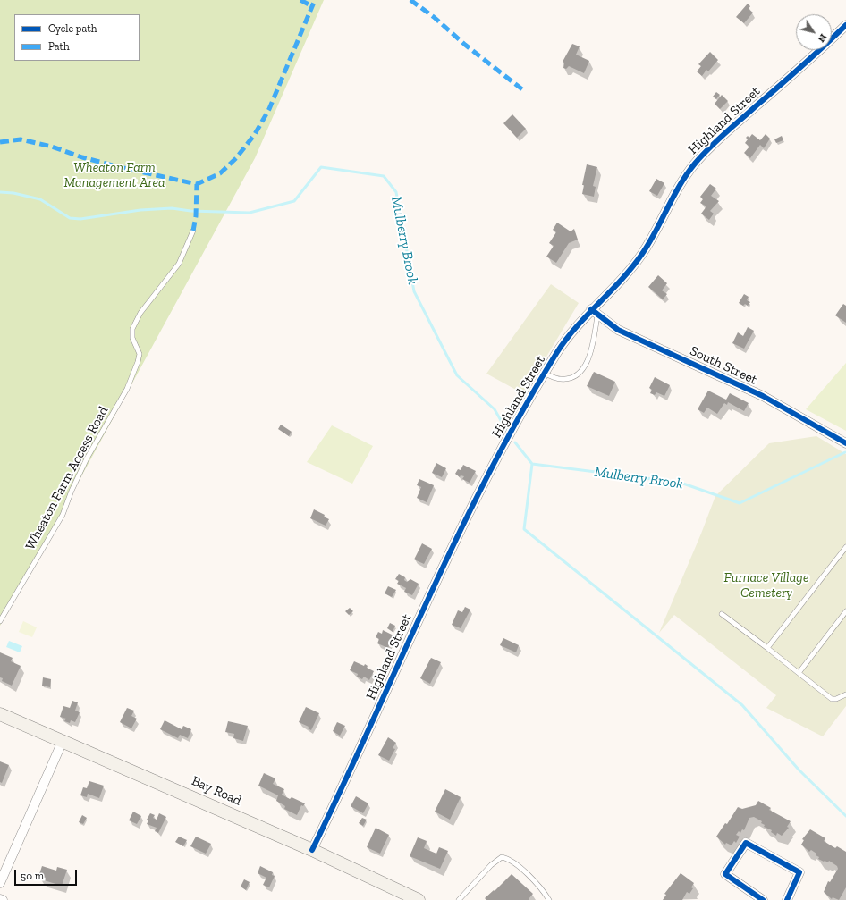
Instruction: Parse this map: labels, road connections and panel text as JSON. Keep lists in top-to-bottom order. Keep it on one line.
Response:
{"streets":{"main road":["Bay Road"],"street":["Highland Street","South Street"],"lane":["Wheaton Farm Access Road"]},"crossings":[["Highland Street","South Street"],["Highland Street","Bay Road"]],"water":["Mulberry Brook"],"parks":["Wheaton Farm Management Area","Furnace Village Cemetery"],"legend":["Cycle path","Path"],"scale_bar":"50 m","north":"bottom right"}
